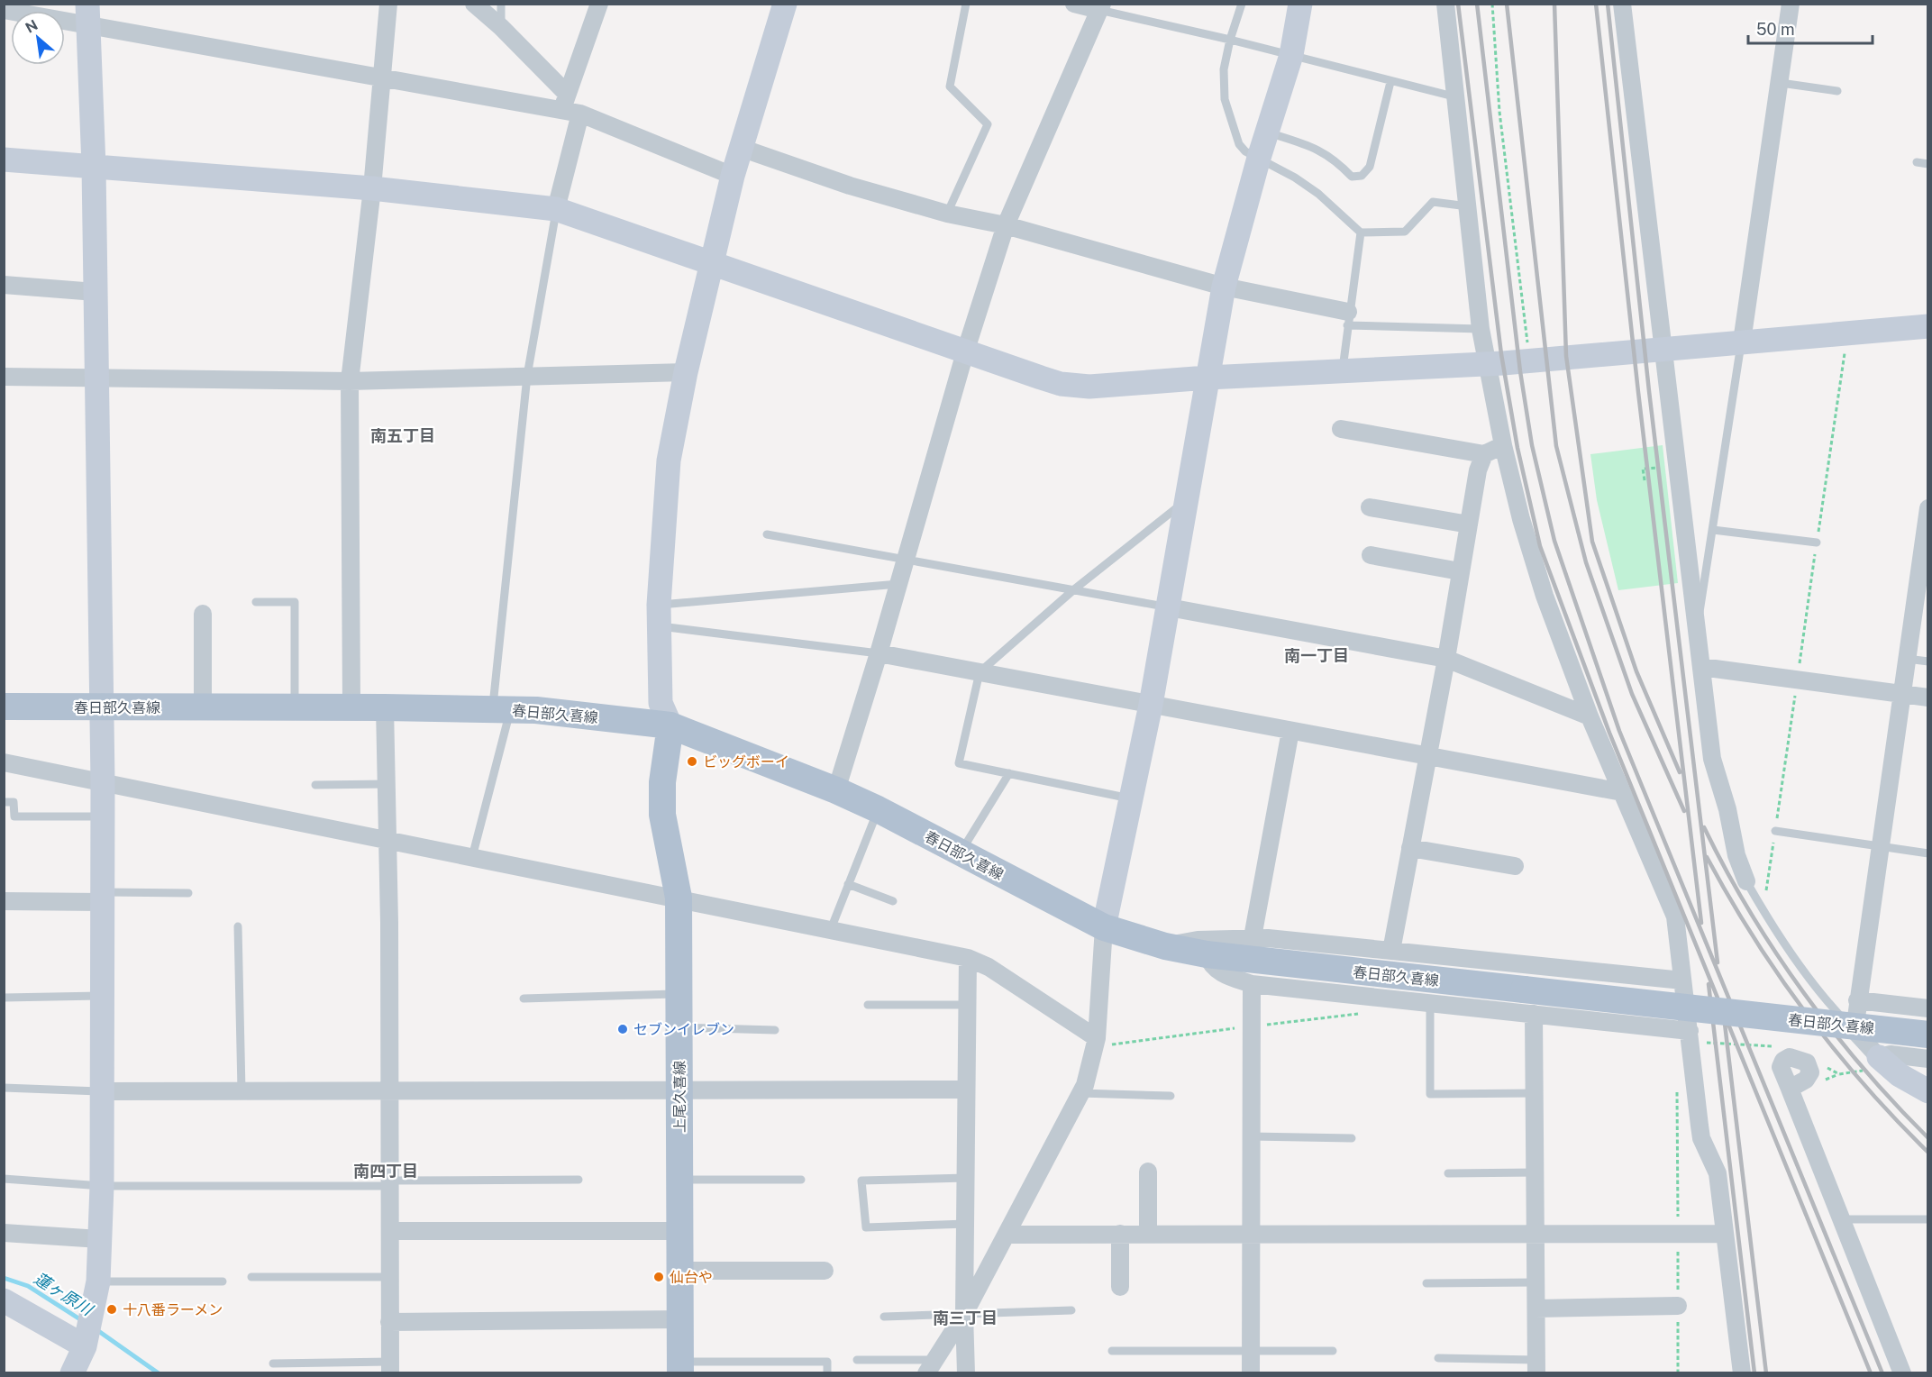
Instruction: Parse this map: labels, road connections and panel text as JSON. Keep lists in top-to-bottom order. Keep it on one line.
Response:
{"streets":{"main road":["春日部久喜線","上尾久喜線"]},"crossings":[["春日部久喜線","上尾久喜線"]],"districts":["南五丁目","南一丁目","南四丁目","南三丁目"],"water":["蓮ヶ原川"],"places":["ビッグボーイ","セブンイレブン","仙台や","十八番ラーメン"],"scale_bar":"50 m","north":"top left"}
